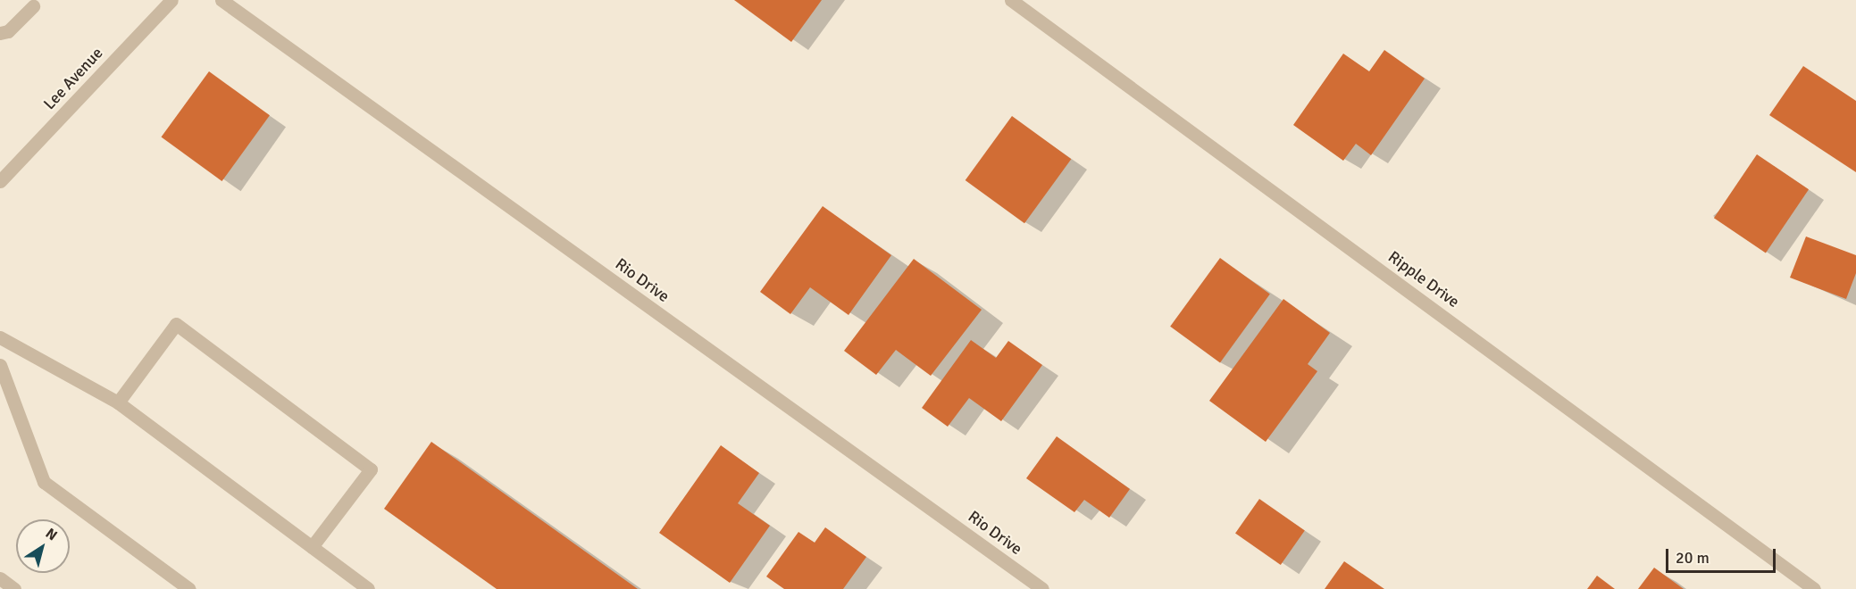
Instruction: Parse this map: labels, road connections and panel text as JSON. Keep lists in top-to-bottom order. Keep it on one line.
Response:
{"streets":{"street":["Lee Avenue","Ripple Drive","Rio Drive"]},"scale_bar":"20 m","north":"top right"}
